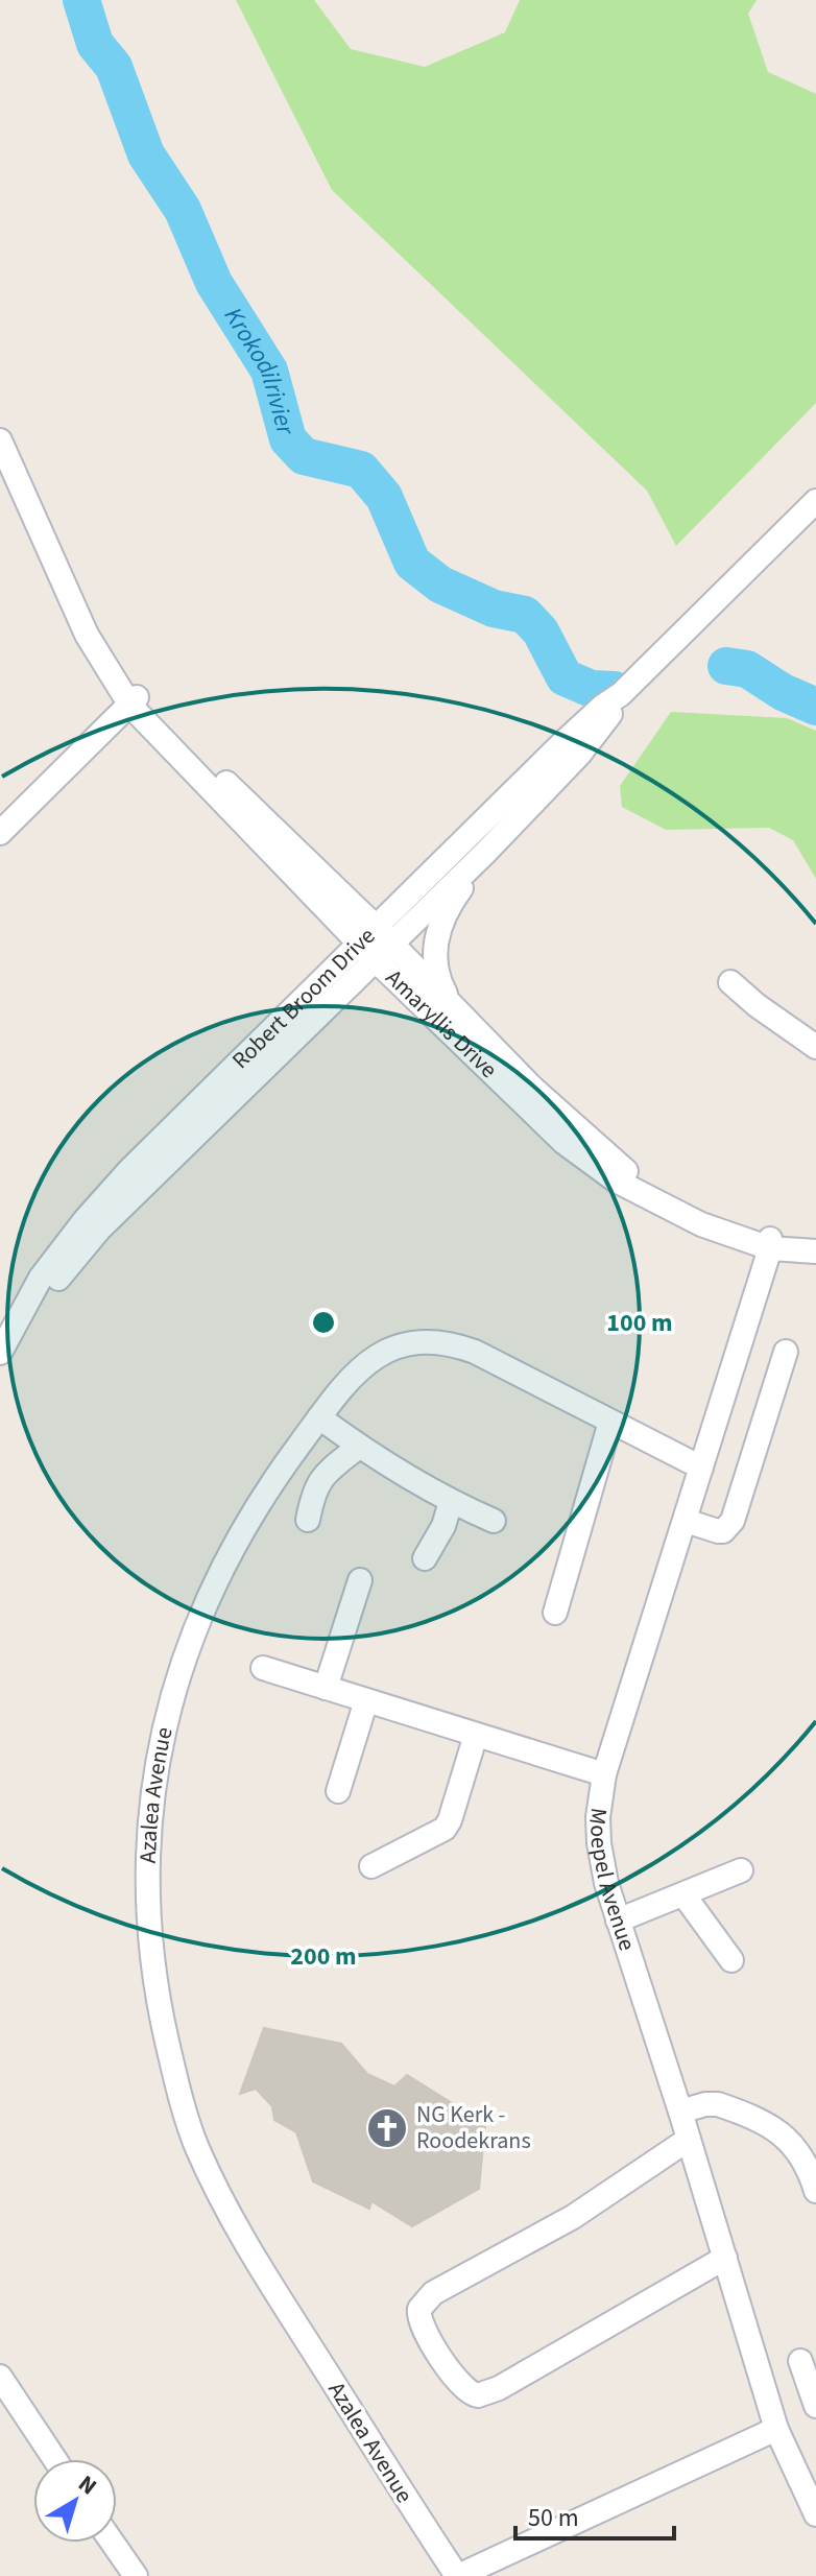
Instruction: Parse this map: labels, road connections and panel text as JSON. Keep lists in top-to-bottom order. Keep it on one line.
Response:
{"streets":{"street":["Robert Broom Drive","Amaryllis Drive","Azalea Avenue","Moepel Avenue"]},"crossings":[["Robert Broom Drive","Amaryllis Drive"],["Amaryllis Drive","Moepel Avenue"],["Azalea Avenue","Moepel Avenue"]],"water":["Krokodilrivier"],"places":{"church":["NG Kerk - Roodekrans"]},"scale_bar":"50 m","north":"top right","rings":["100 m","200 m"]}
